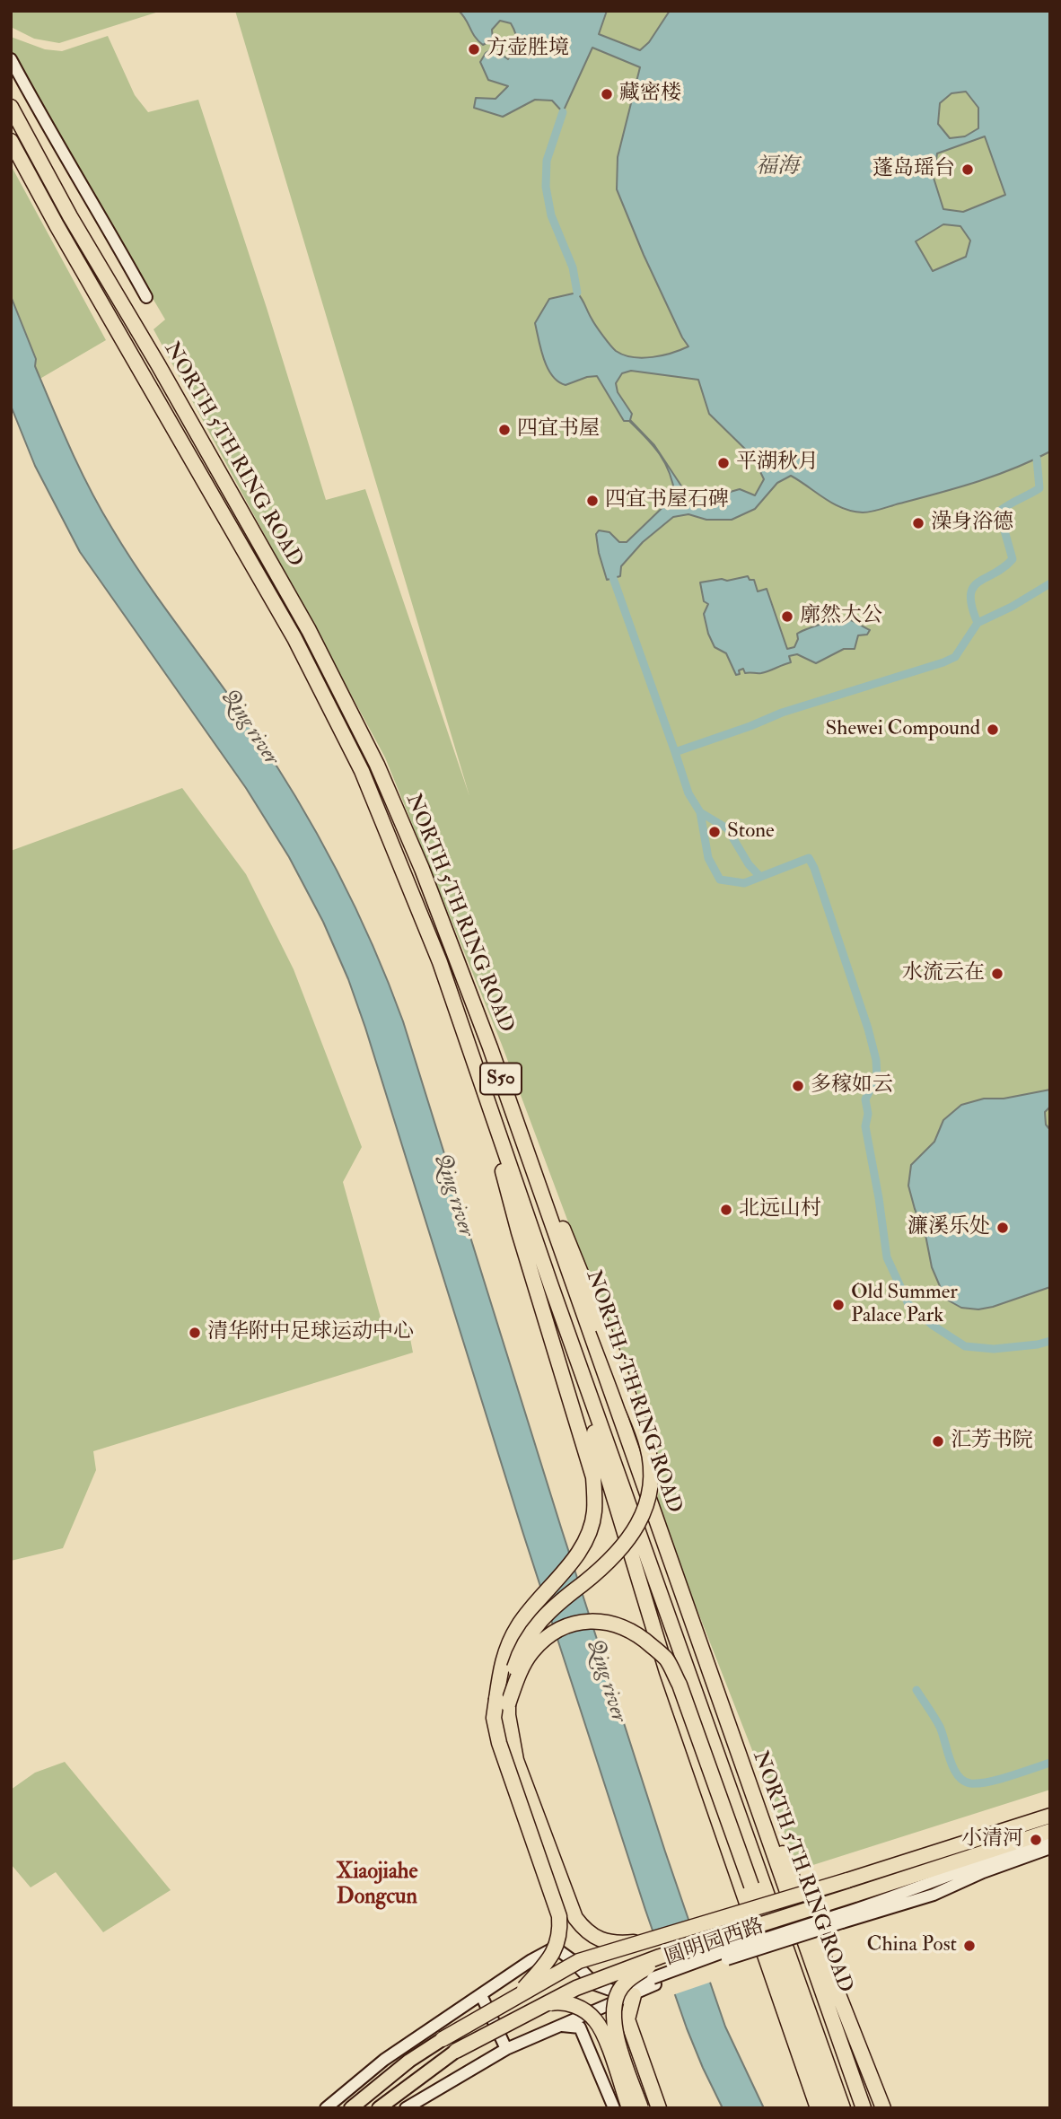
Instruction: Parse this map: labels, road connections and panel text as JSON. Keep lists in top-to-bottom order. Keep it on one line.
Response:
{"streets":{"highway":["NORTH 5TH RING ROAD","S50","圆明园西路"]},"districts":["Xiaojiahe Dongcun"],"water":["福海","Qing river"],"places":["方壶胜境","藏密楼","蓬岛瑶台","四宜书屋","平湖秋月","四宜书屋石碑","澡身浴德","廓然大公","Shewei Compound","Stone","水流云在","多稼如云","北远山村","濂溪乐处","Old Summer Palace Park","清华附中足球运动中心","汇芳书院","小清河","China Post"]}
